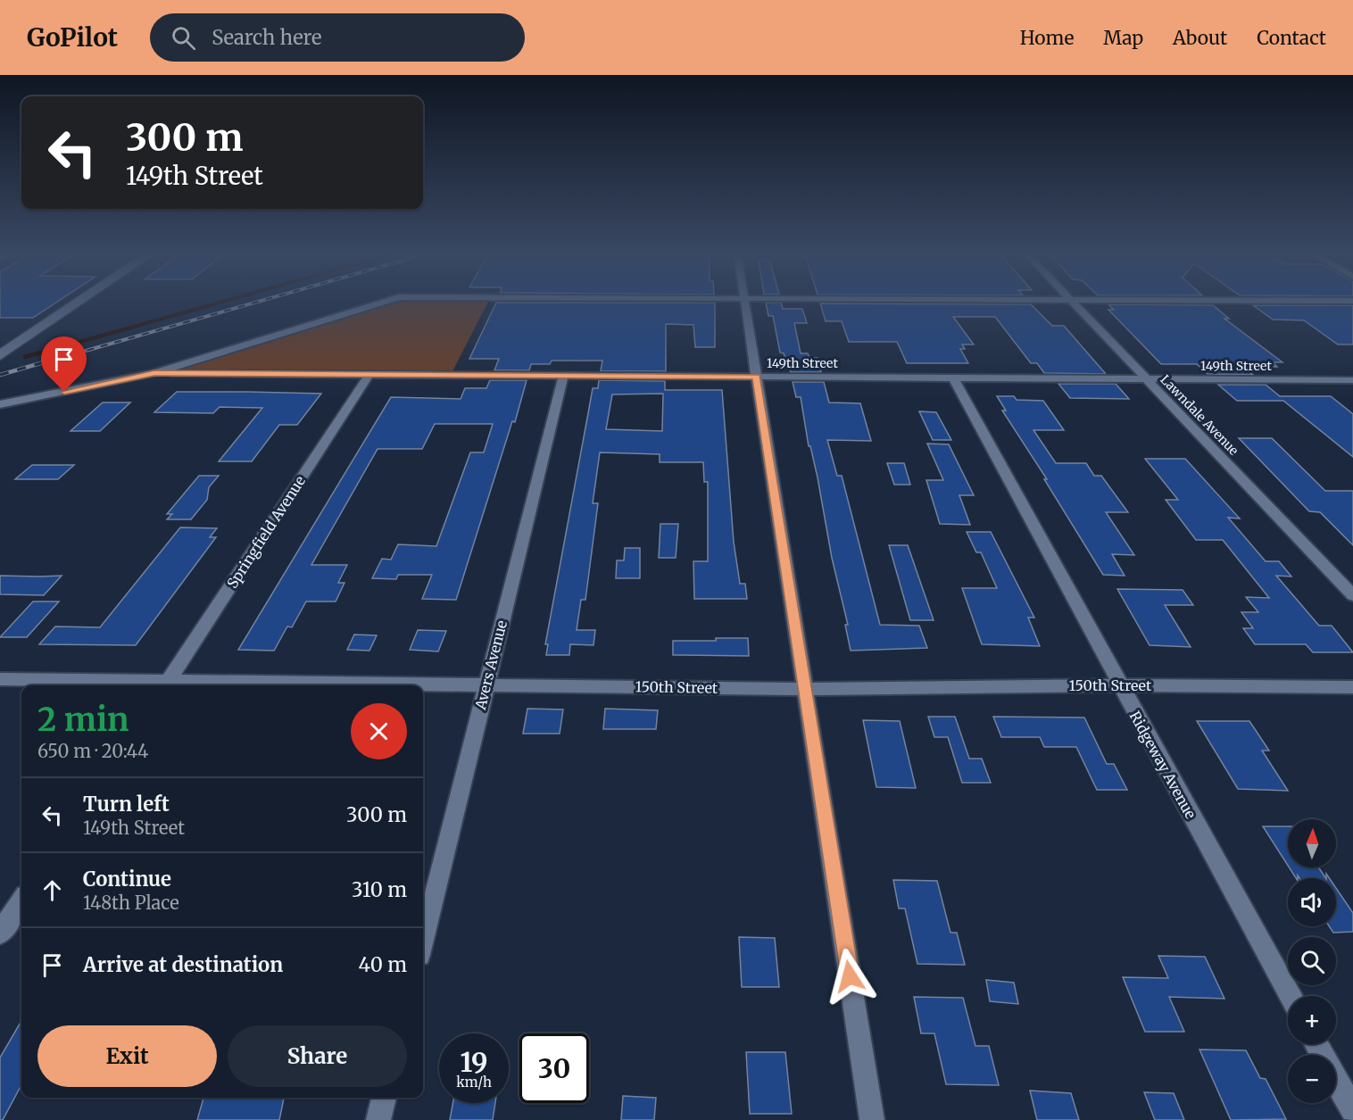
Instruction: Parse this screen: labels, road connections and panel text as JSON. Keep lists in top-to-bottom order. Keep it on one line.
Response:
{"streets":{"street":["149th Street","Lawndale Avenue","Springfield Avenue","Avers Avenue","150th Street","Ridgeway Avenue"]},"crossings":[["149th Street","Lawndale Avenue"],["149th Street","Springfield Avenue"],["149th Street","Avers Avenue"],["149th Street","Ridgeway Avenue"],["Springfield Avenue","150th Street"],["Avers Avenue","150th Street"],["150th Street","Ridgeway Avenue"]],"north":"top","page":{"header":"GoPilot","search":"Search here","nav":["Home","Map","About","Contact"],"turn":["300 m","149th Street"],"heading":["2 min","650 m · 20:44"],"list":[{"name":"Turn left","note":"149th Street","value":"300 m"},{"name":"Continue","note":"148th Place","value":"310 m"},{"name":"Arrive at destination","value":"40 m"}],"map_buttons":["+","−"],"buttons":["Exit","Share"],"speed":"19 km/h","limit":"30"}}
